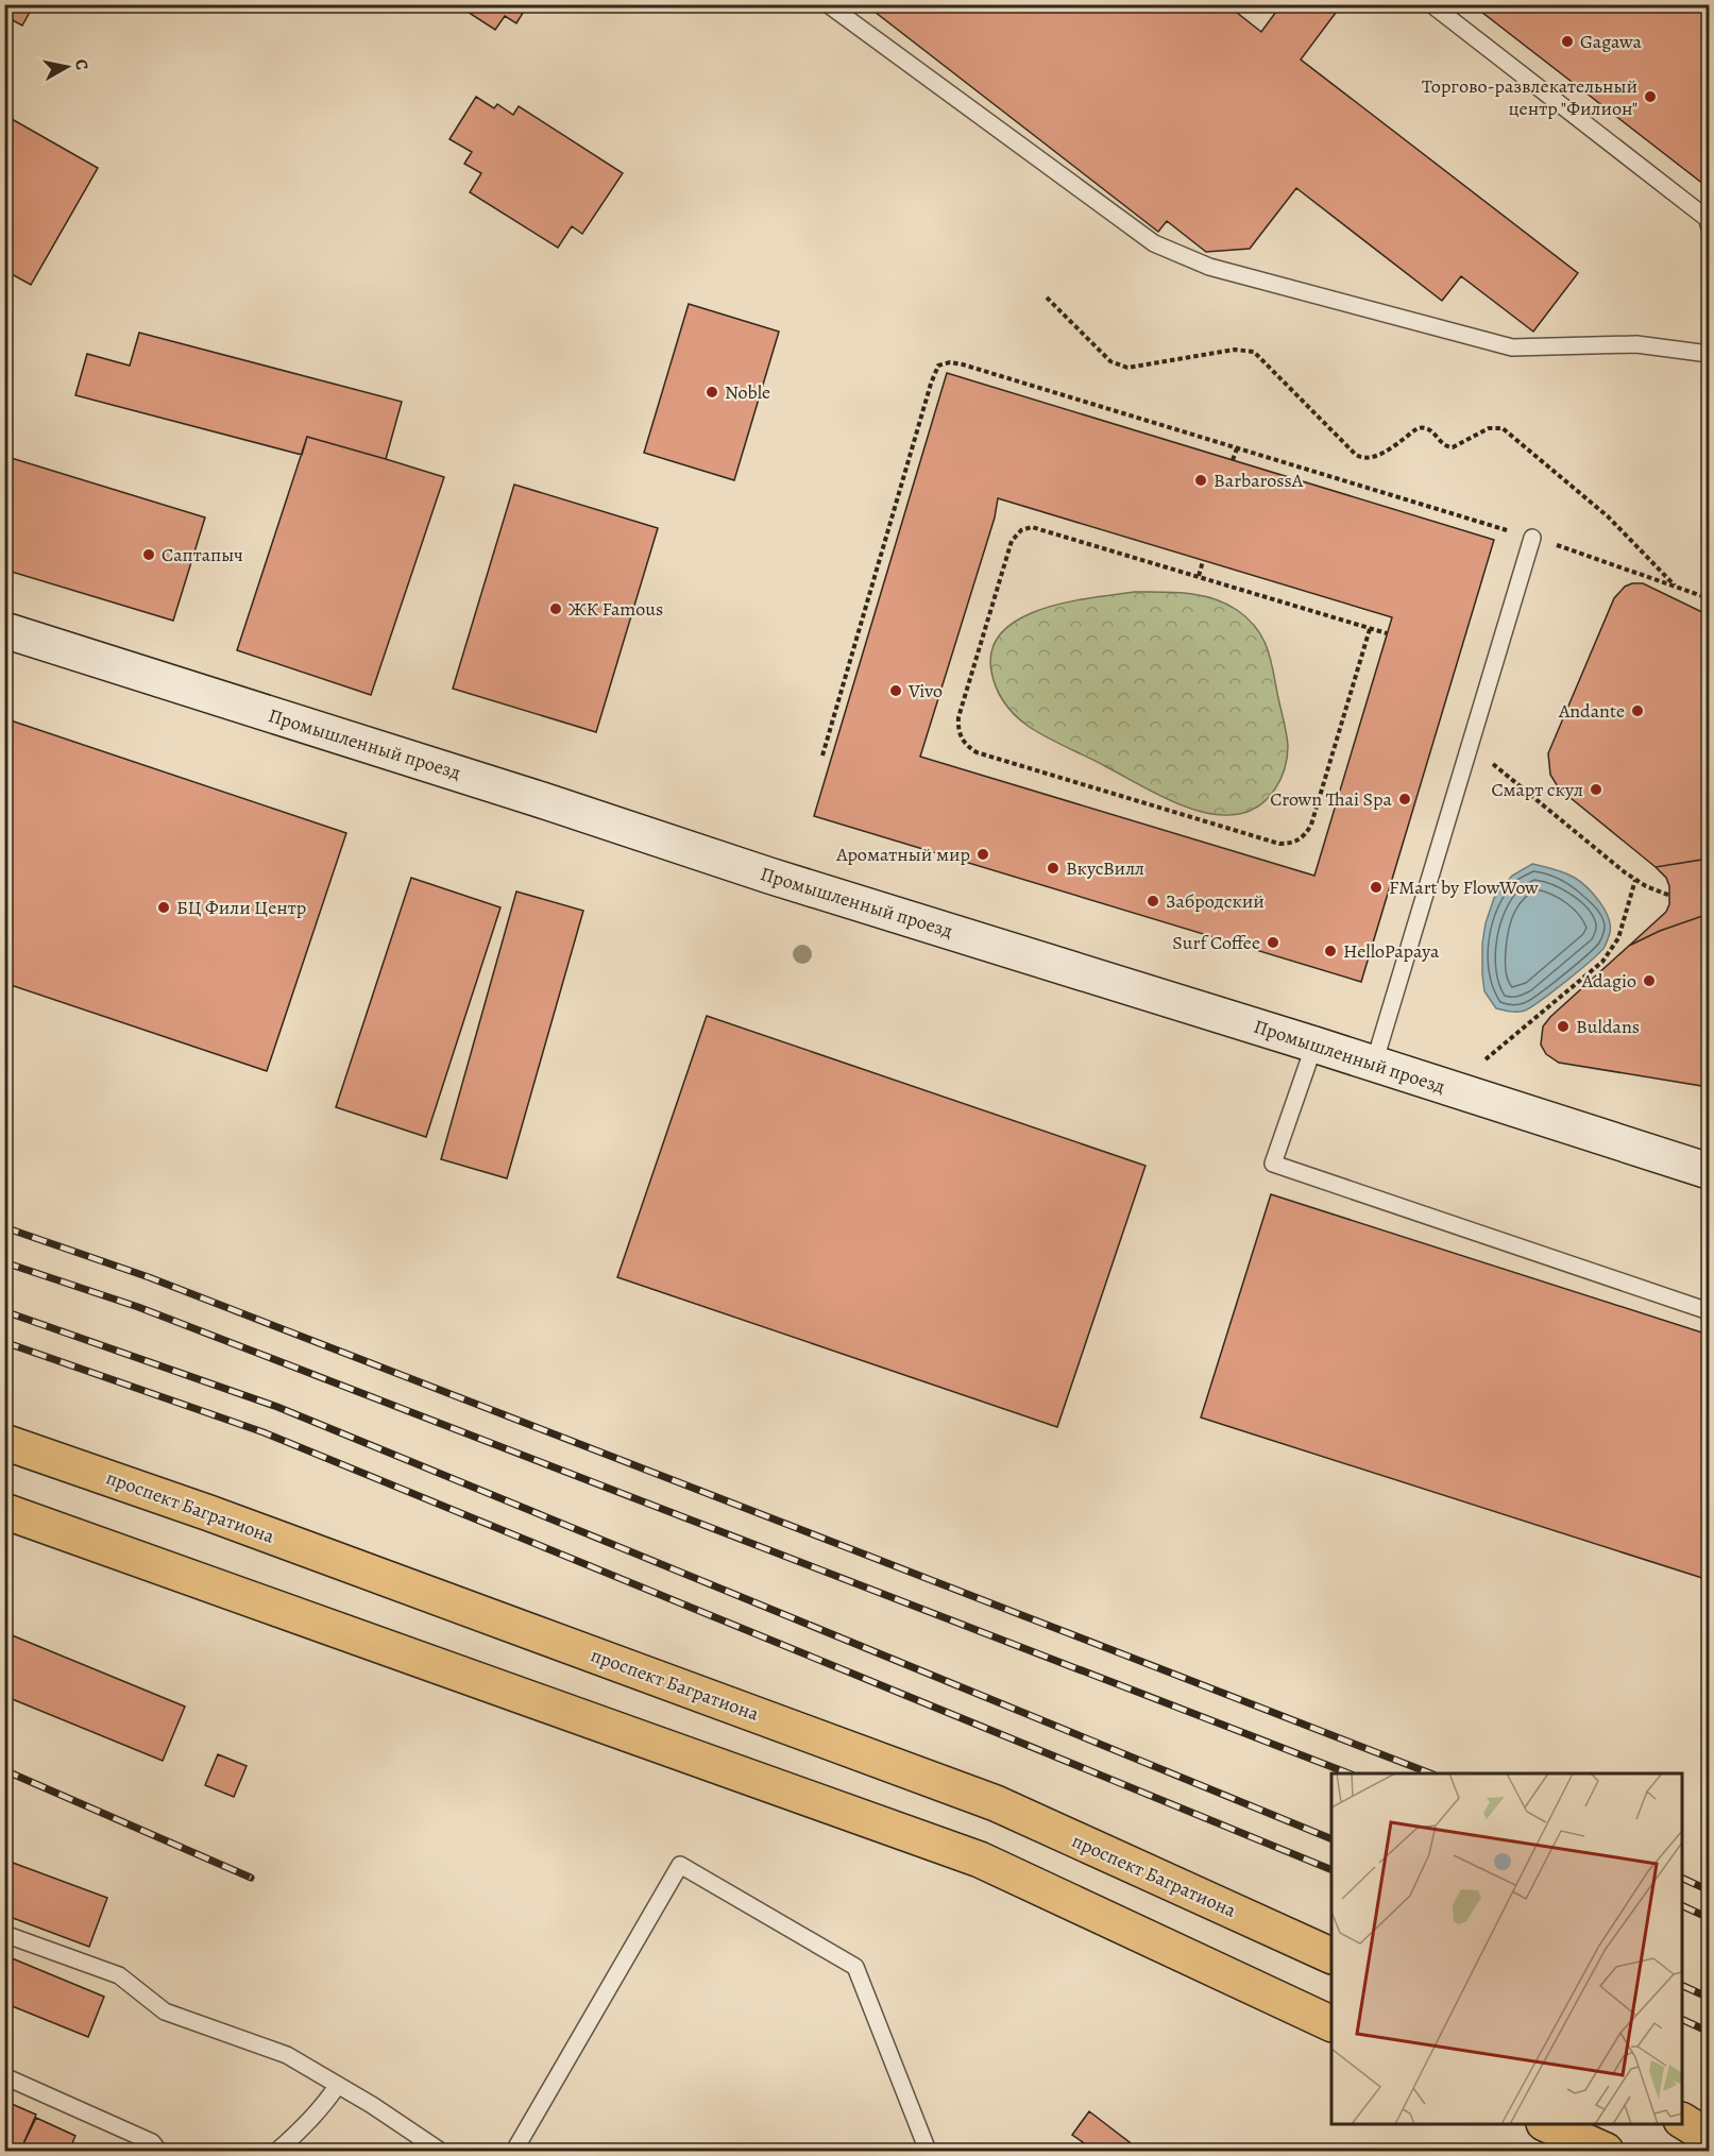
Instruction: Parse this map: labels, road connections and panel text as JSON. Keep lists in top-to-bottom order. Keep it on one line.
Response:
{"streets":{"main road":["проспект Багратиона"],"street":["Промышленный проезд"]},"places":["Gagawa","Торгово-развлекательный центр \"Филион\"","Noble","BarbarossA","Саптапыч","ЖК Famous","Vivo","Andante","Смарт скул","Crown Thai Spa","Ароматный мир","ВкусВилл","FMart by FlowWow","Забродский","БЦ Фили Центр","Surf Coffee","HelloPapaya","Adagio","Buldans"],"north":"right"}
